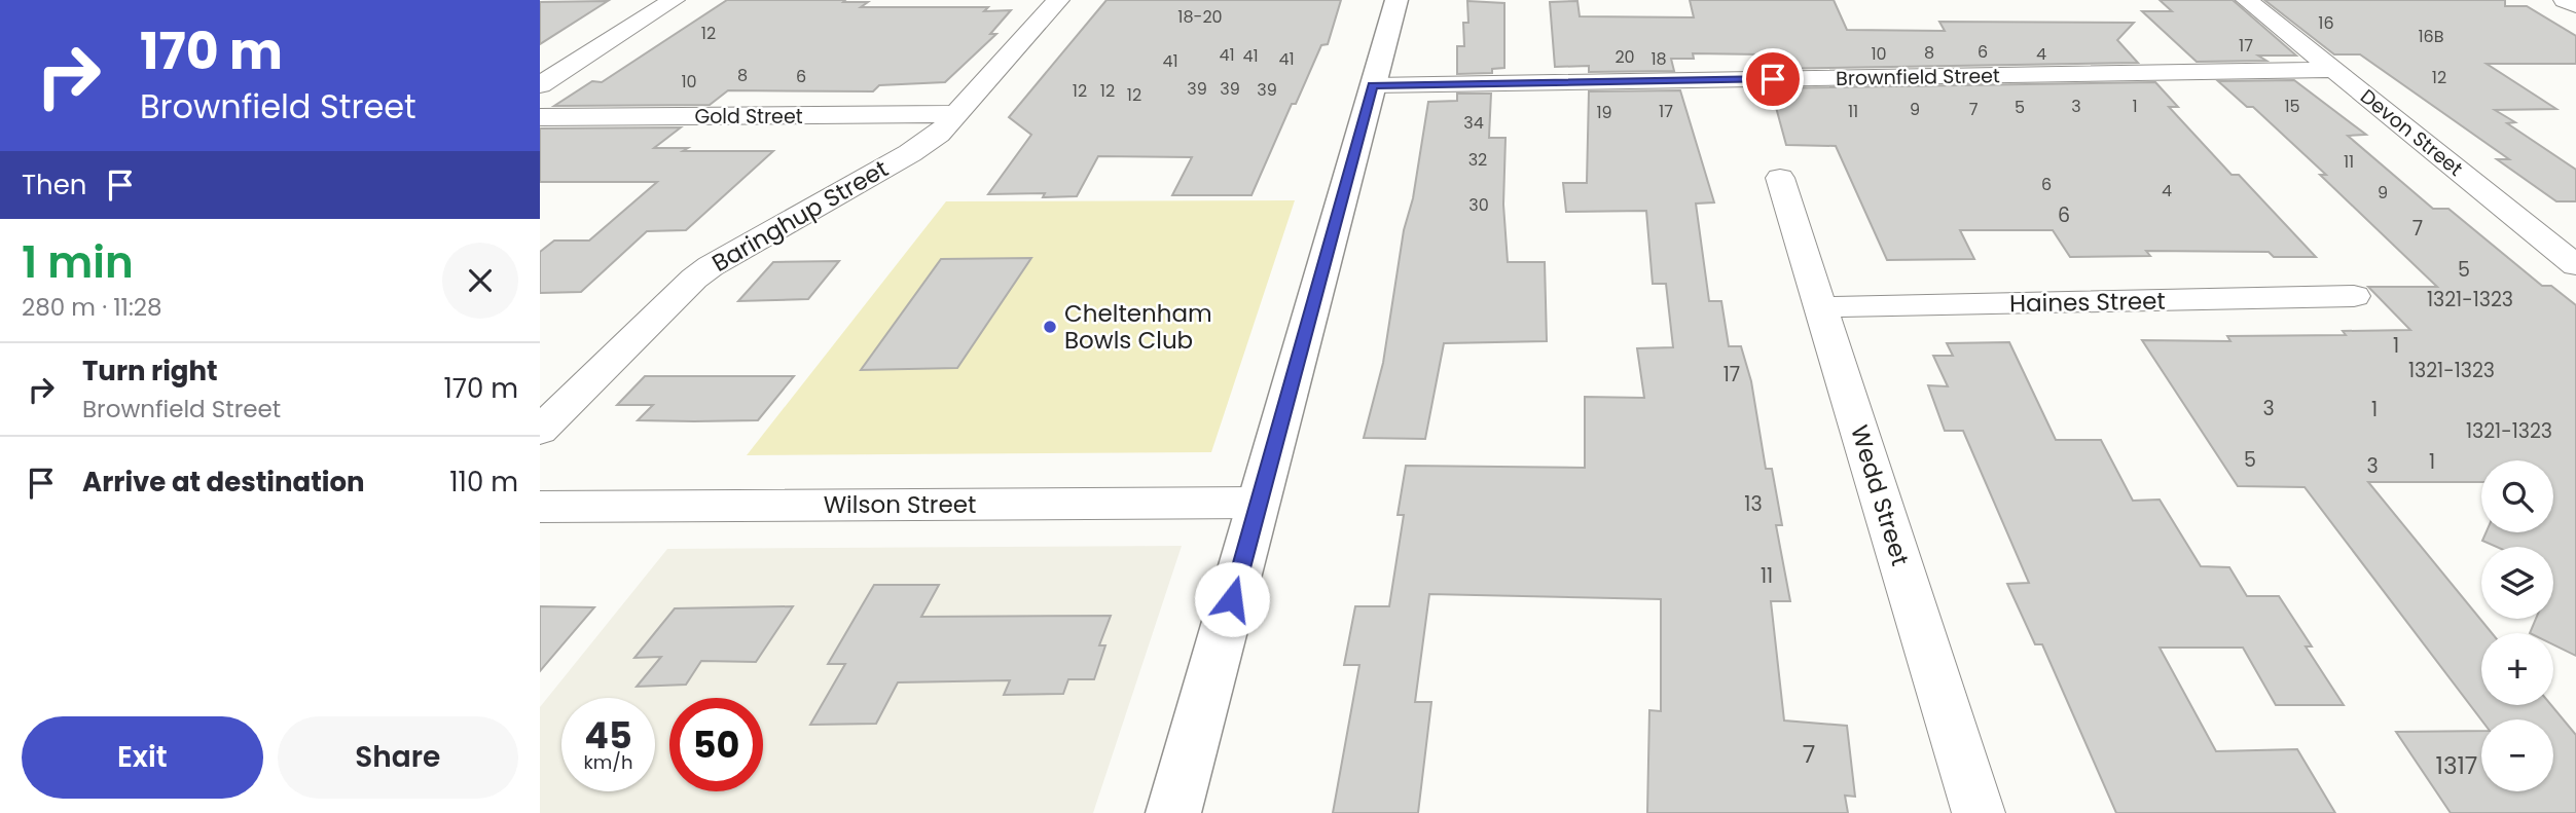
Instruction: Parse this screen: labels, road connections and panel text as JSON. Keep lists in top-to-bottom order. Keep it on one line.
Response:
{"streets":{"street":["Brownfield Street","Gold Street","Devon Street","Baringhup Street","Haines Street","Wedd Street","Wilson Street"]},"crossings":[["Brownfield Street","Devon Street"],["Gold Street","Baringhup Street"],["Haines Street","Wedd Street"]],"places":["Cheltenham Bowls Club"],"house_numbers":["18-20","16","12","16B","17","6","8","10","4","41","41","20","41","18","41","8","6","12","10","39","39","39","12","12","12","3","1","15","5","9","7","17","11","19","34","32","11","6","4","9","30","6","7","5","1321-1323","1","1321-1323","17","3","1","1321-1323","5","1","3","13","11","7","1317"],"page":{"turn":["170 m","Brownfield Street"],"then":"Then","heading":["1 min","280 m · 11:28"],"list":[{"name":"Turn right","note":"Brownfield Street","value":"170 m"},{"name":"Arrive at destination","value":"110 m"}],"map_buttons":["+","−"],"speed":"45 km/h","limit":"50","buttons":["Exit","Share"]}}
